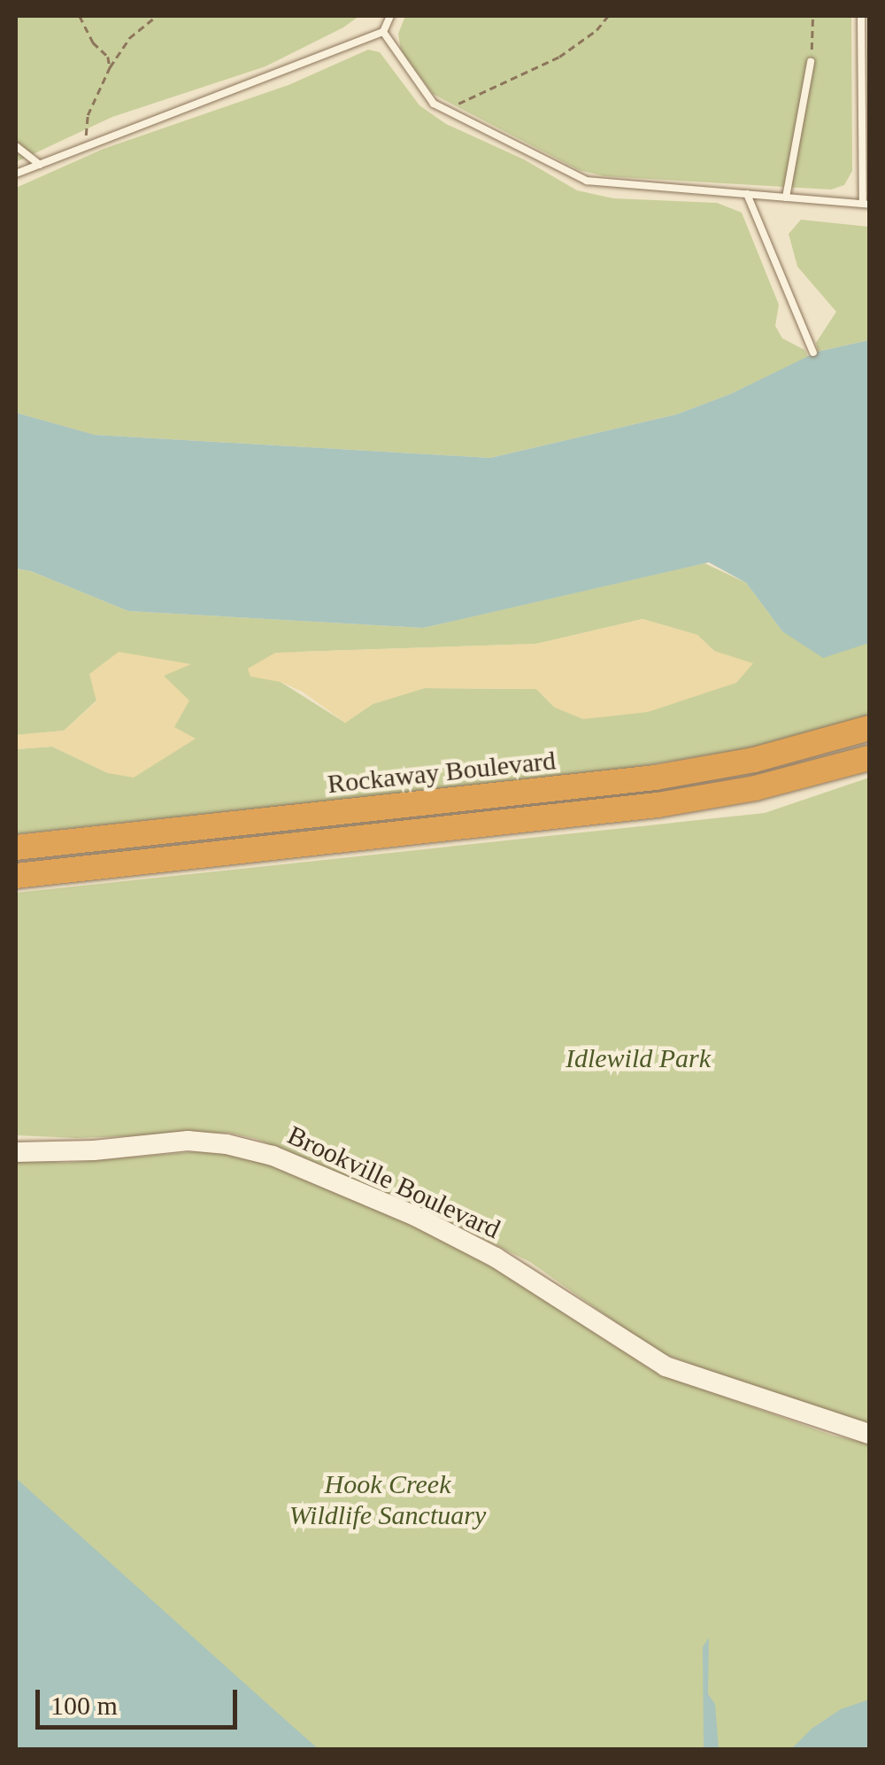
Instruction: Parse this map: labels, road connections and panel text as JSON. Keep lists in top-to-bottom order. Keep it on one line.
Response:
{"streets":{"highway":["Rockaway Boulevard"],"street":["Brookville Boulevard"]},"parks":["Idlewild Park","Hook Creek Wildlife Sanctuary"],"scale_bar":"100 m"}
